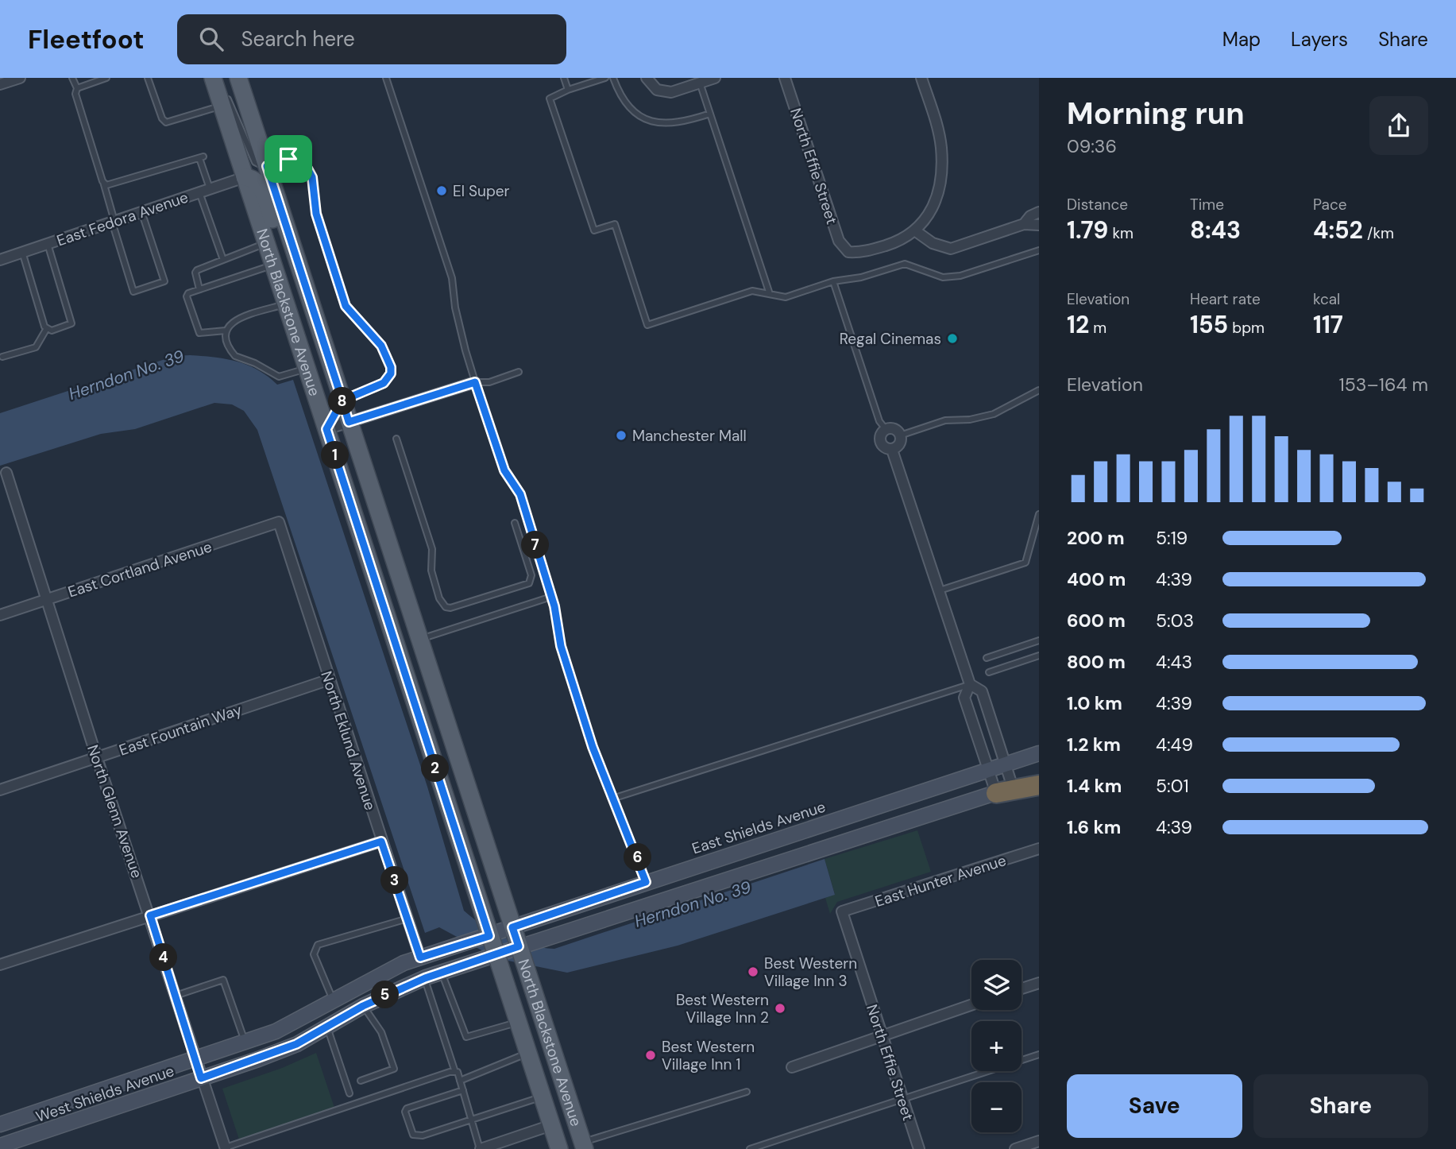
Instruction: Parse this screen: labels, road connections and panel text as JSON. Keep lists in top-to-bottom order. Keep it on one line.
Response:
{"streets":{"main road":["North Blackstone Avenue","East Shields Avenue","West Shields Avenue"],"street":["North Effie Street","East Fedora Avenue","East Cortland Avenue","East Fountain Way","North Eklund Avenue","North Glenn Avenue","East Hunter Avenue"]},"crossings":[["North Effie Street","East Hunter Avenue"],["East Fedora Avenue","North Blackstone Avenue"],["North Blackstone Avenue","East Shields Avenue"],["North Blackstone Avenue","West Shields Avenue"],["East Cortland Avenue","North Eklund Avenue"],["East Cortland Avenue","North Glenn Avenue"],["East Fountain Way","North Eklund Avenue"],["East Fountain Way","North Glenn Avenue"],["North Eklund Avenue","West Shields Avenue"],["North Glenn Avenue","West Shields Avenue"],["East Shields Avenue","West Shields Avenue"]],"water":["Herndon No. 39"],"places":["El Super","Regal Cinemas","Manchester Mall","Best Western Village Inn 3","Best Western Village Inn 2","Best Western Village Inn 1"],"page":{"header":"Fleetfoot","search":"Search here","nav":["Map","Layers","Share"],"heading":["Morning run","09:36"],"stats":[["Distance","1.79 km"],["Time","8:43"],["Pace","4:52 /km"],["Elevation","12 m"],["Heart rate","155 bpm"],["kcal","117"]],"chart":["Elevation","153–164 m"],"pins":["8","1","7","2","6","3","4","5"],"list":[{"name":"200 m","note":"5:19"},{"name":"400 m","note":"4:39"},{"name":"600 m","note":"5:03"},{"name":"800 m","note":"4:43"},{"name":"1.0 km","note":"4:39"},{"name":"1.2 km","note":"4:49"},{"name":"1.4 km","note":"5:01"},{"name":"1.6 km","note":"4:39"}],"map_buttons":["+","−"],"buttons":["Save","Share"]}}
